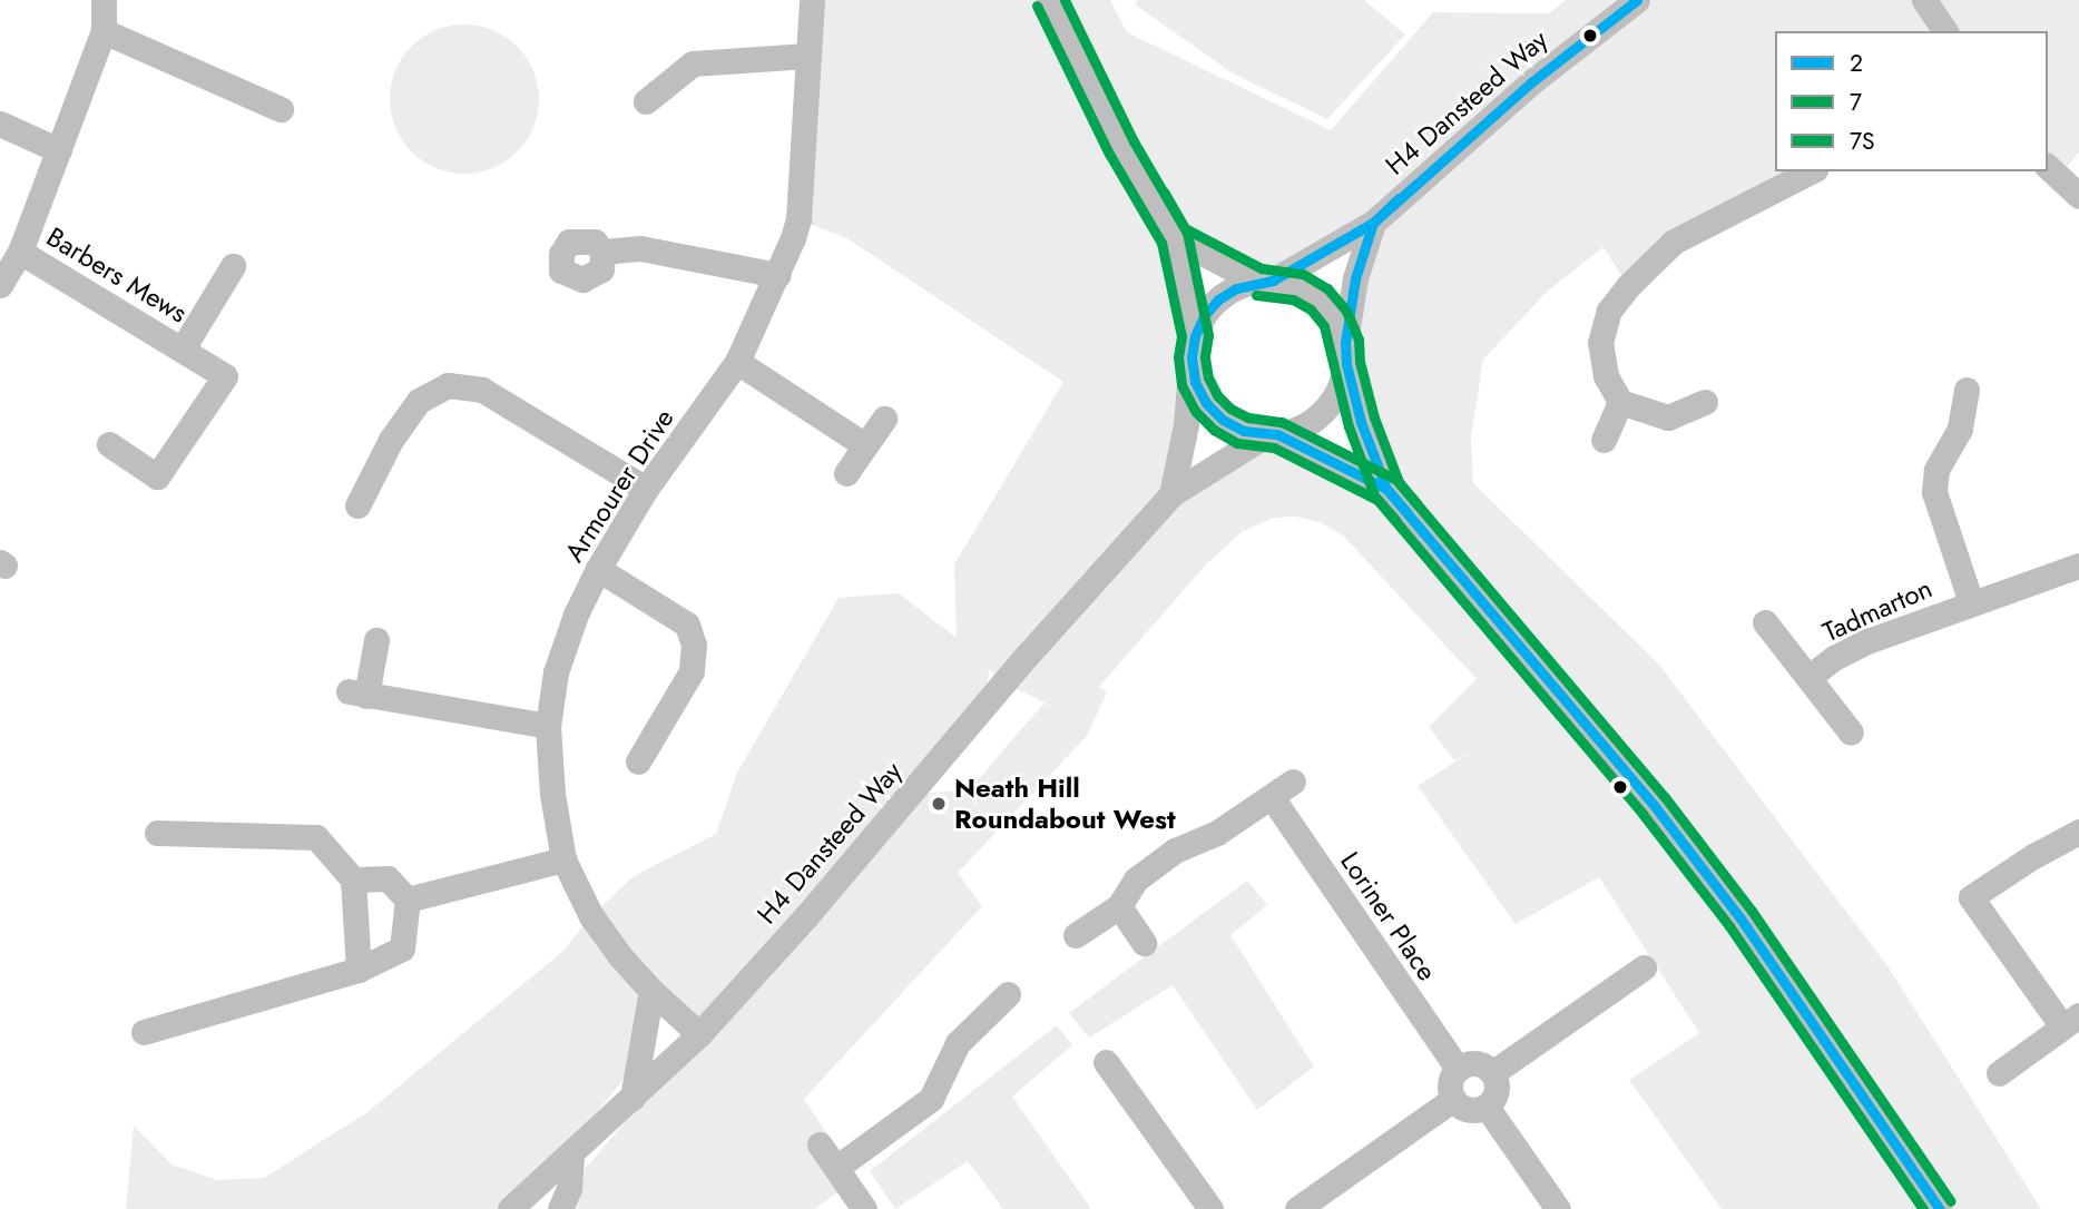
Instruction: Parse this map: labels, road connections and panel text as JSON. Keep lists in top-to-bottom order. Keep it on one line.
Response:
{"streets":{"street":["H4 Dansteed Way","Barbers Mews","Armourer Drive","Tadmarton","Loriner Place"]},"crossings":[["H4 Dansteed Way","Armourer Drive"]],"places":["Neath Hill Roundabout West"],"lines":["transit line 2","transit line 7S","transit line 7"],"legend":["2","7","7S"]}
